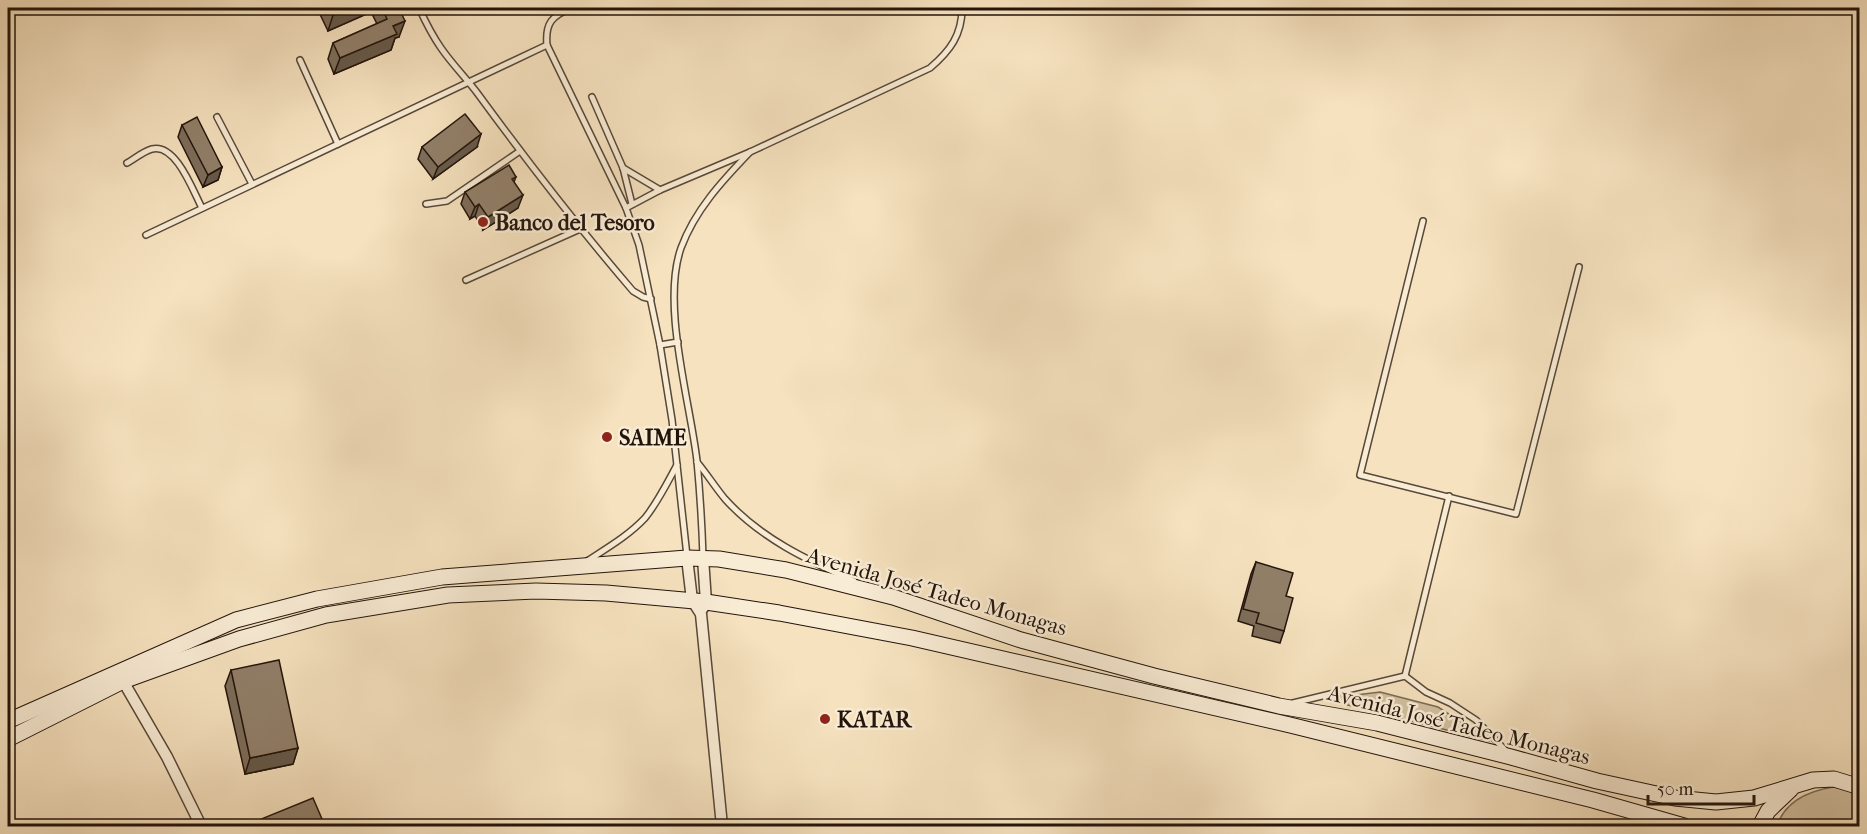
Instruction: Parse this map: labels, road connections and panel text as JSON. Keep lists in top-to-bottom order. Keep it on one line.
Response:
{"streets":{"main road":["Avenida José Tadeo Monagas"]},"places":["Banco del Tesoro","SAIME","KATAR"],"scale_bar":"50 m"}
